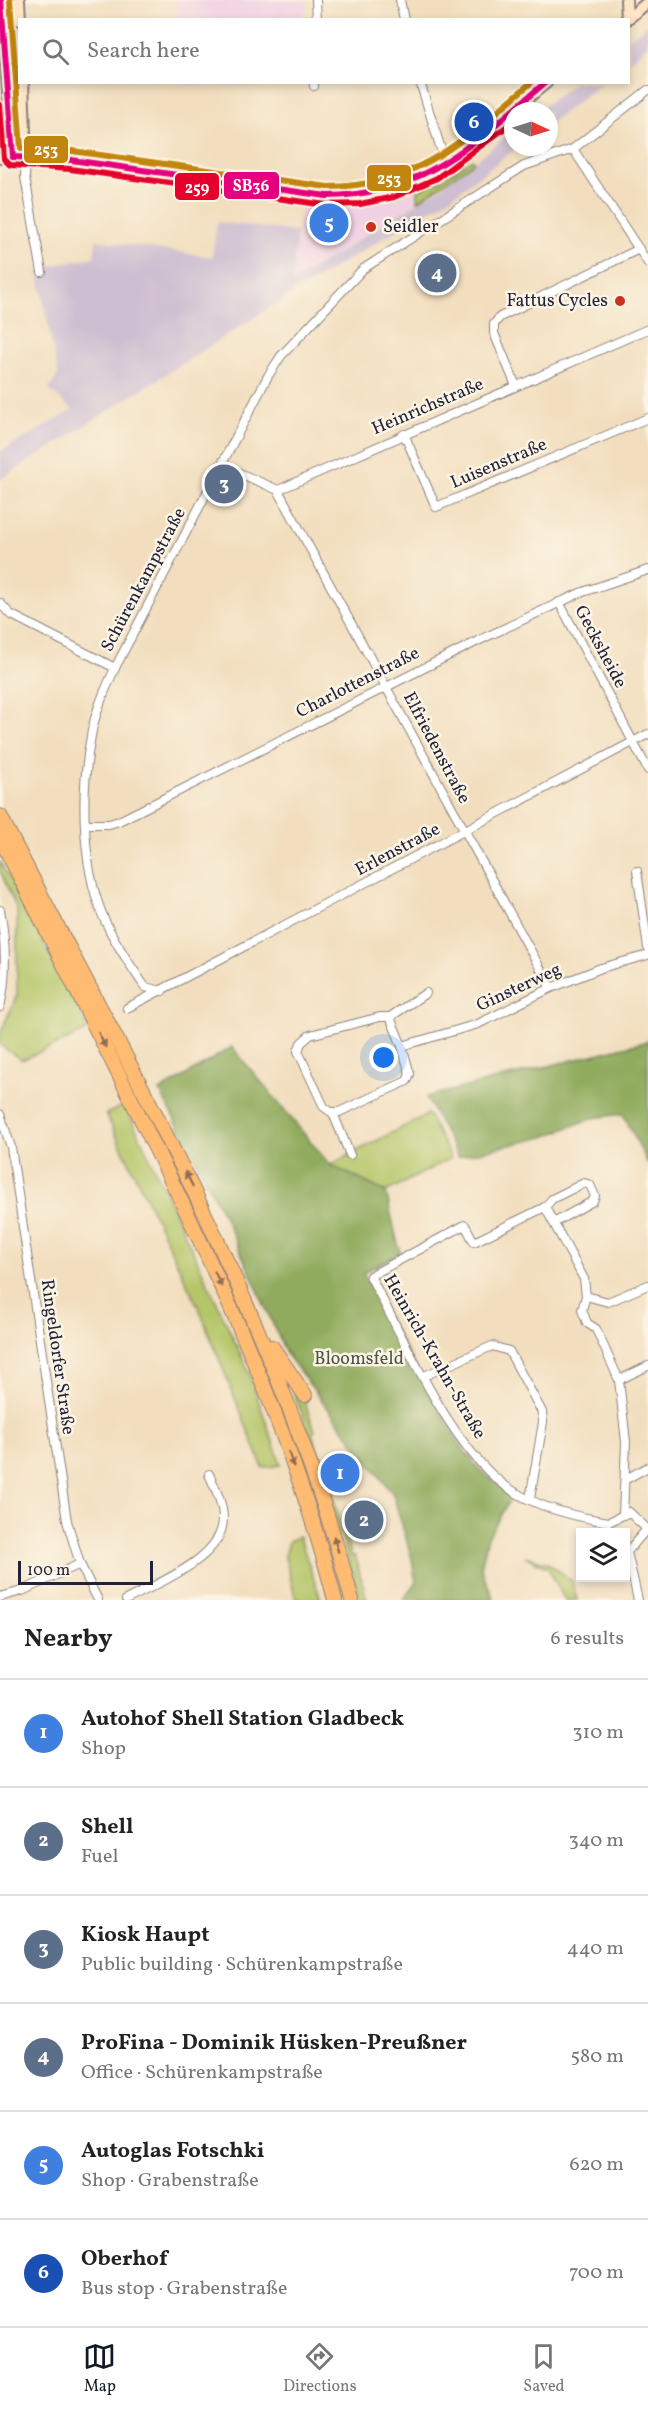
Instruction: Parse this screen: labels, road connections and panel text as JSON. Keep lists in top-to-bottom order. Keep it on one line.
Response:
{"streets":{"street":["Heinrichstraße","Luisenstraße","Schürenkampstraße","Gecksheide","Charlottenstraße","Elfriedenstraße","Erlenstraße","Ginsterweg","Ringeldorfer Straße","Heinrich-Krahn-Straße"]},"crossings":[["Heinrichstraße","Luisenstraße"],["Heinrichstraße","Elfriedenstraße"],["Schürenkampstraße","Charlottenstraße"],["Schürenkampstraße","Erlenstraße"],["Gecksheide","Charlottenstraße"],["Gecksheide","Erlenstraße"],["Charlottenstraße","Elfriedenstraße"],["Elfriedenstraße","Erlenstraße"],["Elfriedenstraße","Ginsterweg"]],"parks":["Bloomsfeld"],"places":["Seidler","Fattus Cycles"],"lines":["transit line SB36","transit line 253","transit line 259"],"scale_bar":"100 m","north":"right","page":{"search":"Search here","pins":["6","5","4","3","1","2"],"scale":"100 m","heading":["Nearby","6 results"],"list":[{"mark":"1","name":"Autohof Shell Station Gladbeck","note":"Shop","value":"310 m"},{"mark":"2","name":"Shell","note":"Fuel","value":"340 m"},{"mark":"3","name":"Kiosk Haupt","note":"Public building · Schürenkampstraße","value":"440 m"},{"mark":"4","name":"ProFina - Dominik Hüsken-Preußner","note":"Office · Schürenkampstraße","value":"580 m"},{"mark":"5","name":"Autoglas Fotschki","note":"Shop · Grabenstraße","value":"620 m"},{"mark":"6","name":"Oberhof","note":"Bus stop · Grabenstraße","value":"700 m"}],"nav":["Map","Directions","Saved"]}}
